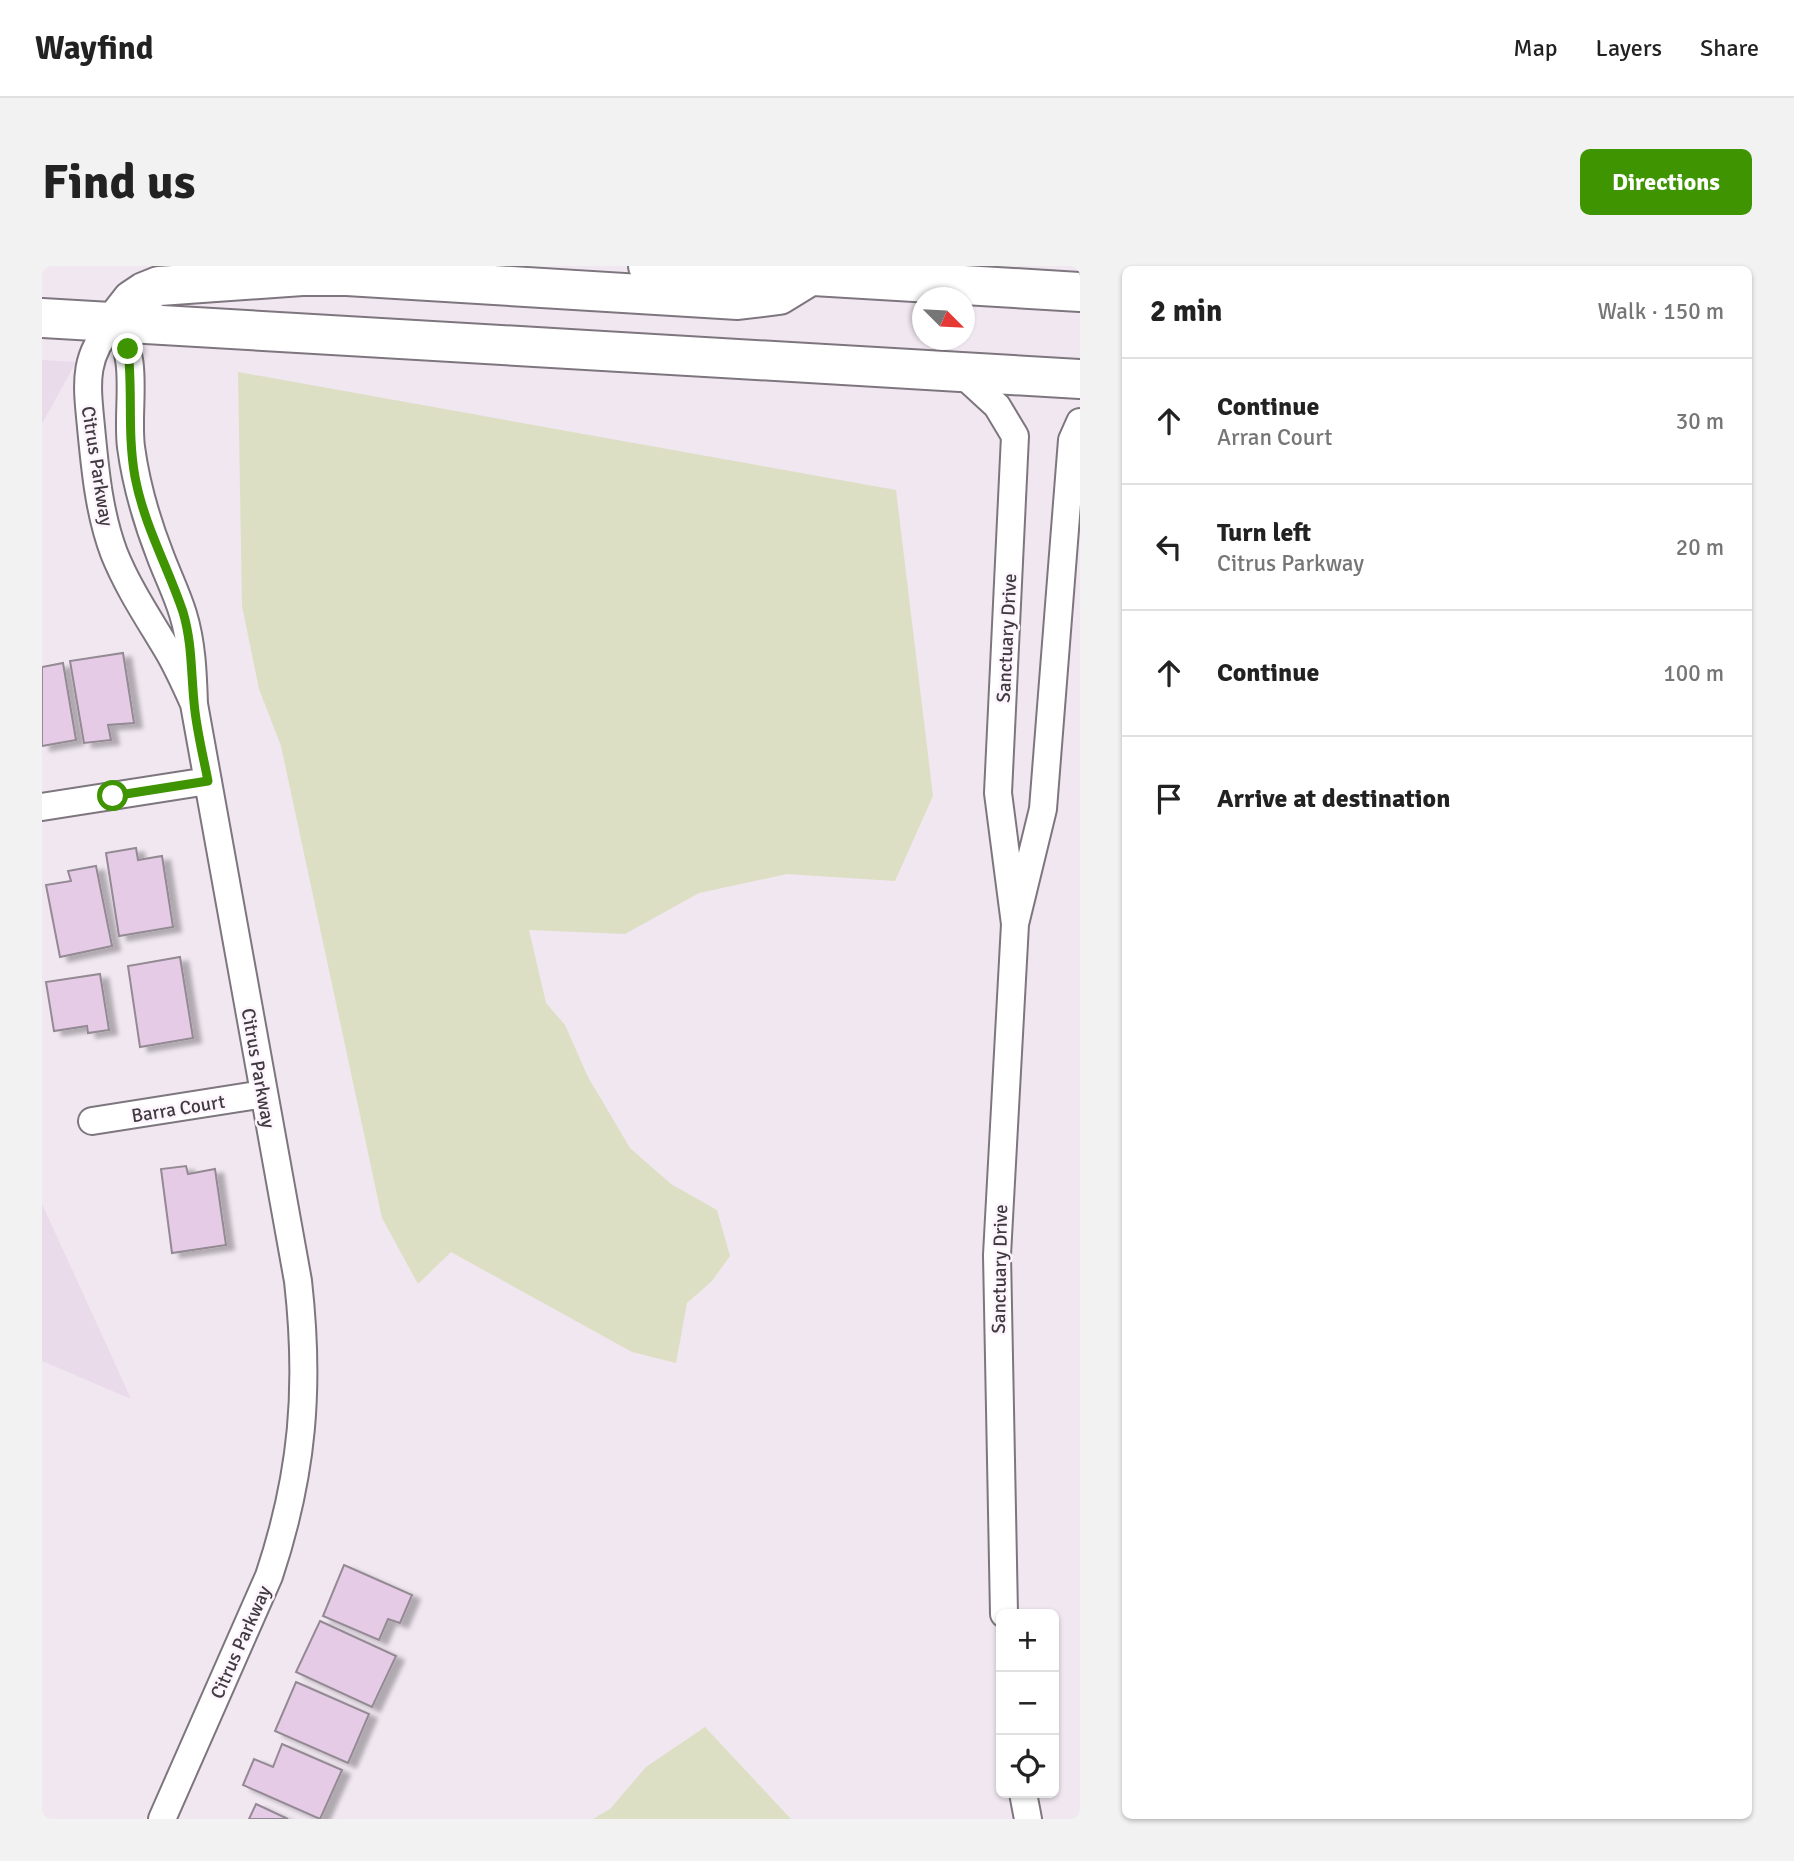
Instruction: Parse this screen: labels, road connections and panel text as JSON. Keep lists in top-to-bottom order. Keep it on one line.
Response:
{"streets":{"street":["Citrus Parkway","Sanctuary Drive","Barra Court"]},"crossings":[["Citrus Parkway","Barra Court"]],"north":"bottom right","page":{"header":"Wayfind","nav":["Map","Layers","Share"],"buttons":"Directions","title":"Find us","heading":["2 min","Walk · 150 m"],"list":[["Continue","Arran Court","30 m"],["Turn left","Citrus Parkway","20 m"],["Continue","100 m"],"Arrive at destination"],"map_buttons":["+","−"]}}
